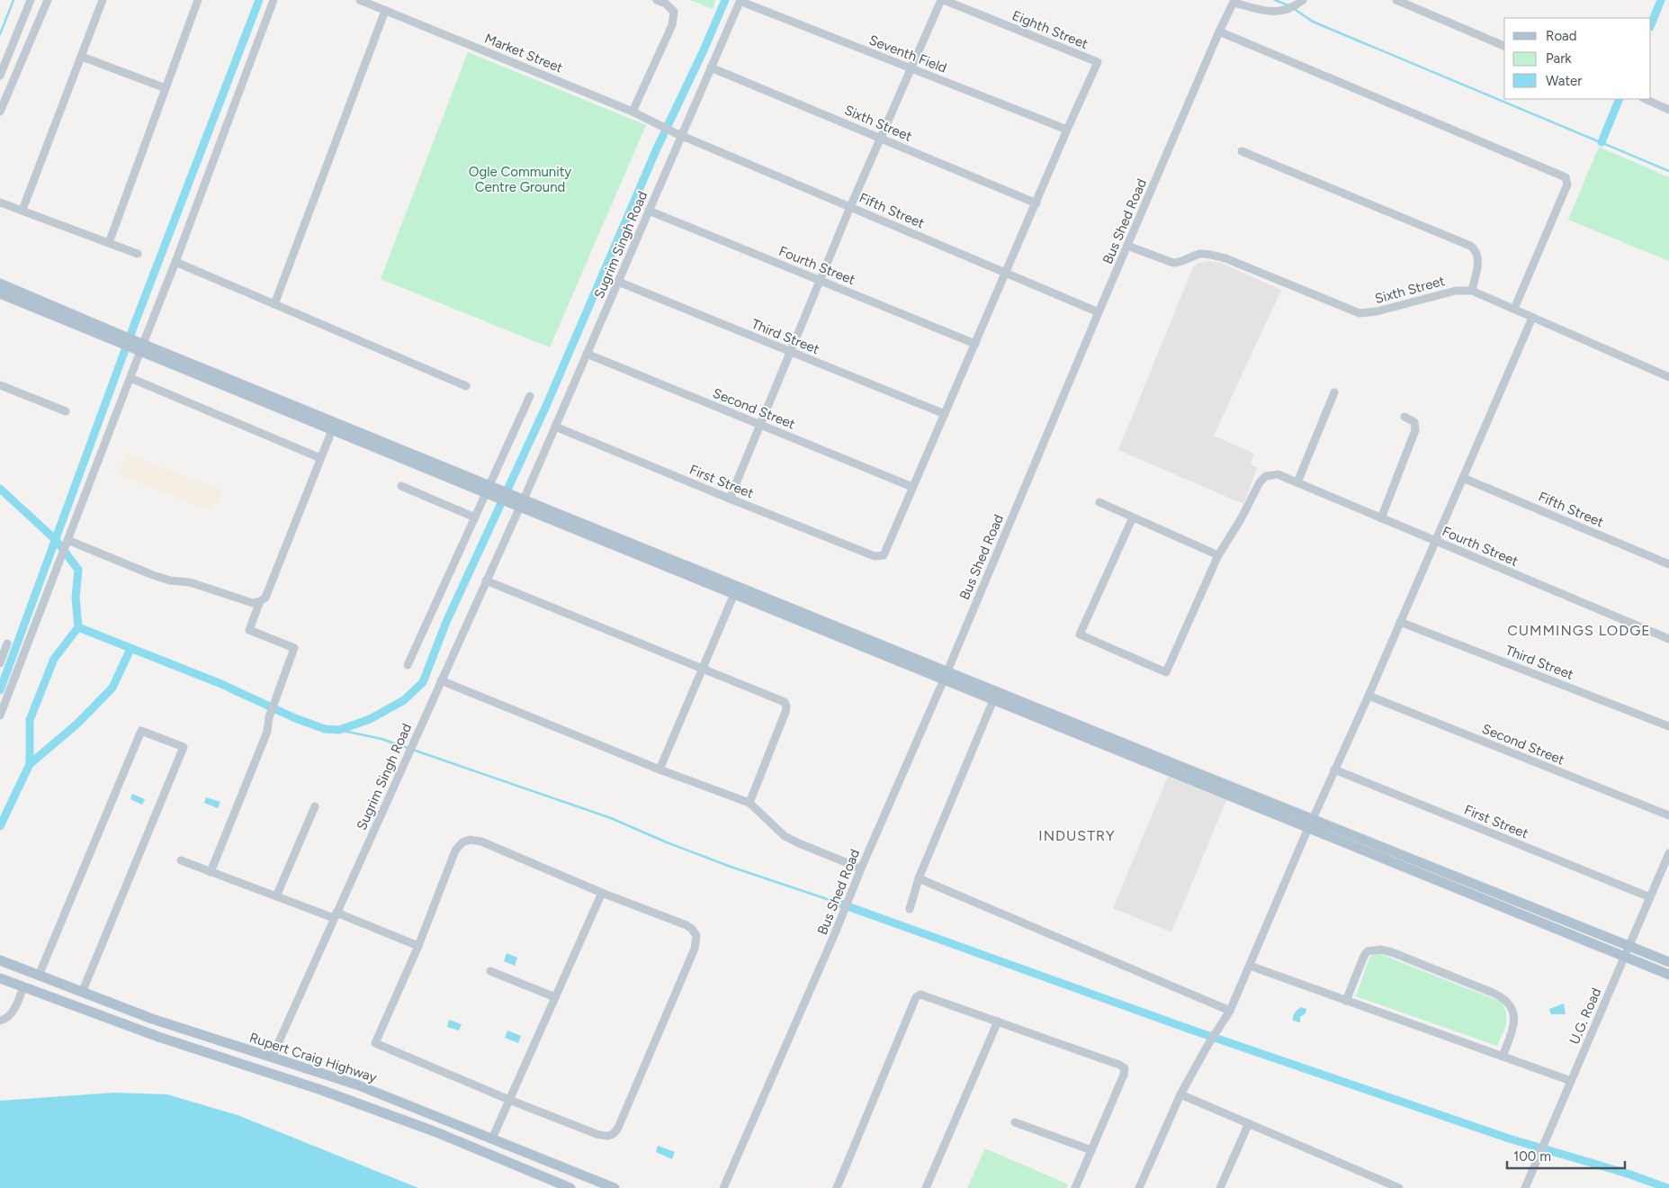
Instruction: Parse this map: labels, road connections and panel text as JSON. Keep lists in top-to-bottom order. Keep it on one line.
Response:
{"streets":{"main road":["Rupert Craig Highway"],"street":["Eighth Street","Market Street","Seventh Field","Sixth Street","Fifth Street","Bus Shed Road","Sugrim Singh Road","Fourth Street","Third Street","Second Street","First Street","U.G. Road"]},"crossings":[["Eighth Street","Seventh Field"],["Market Street","Fifth Street"],["Market Street","Sugrim Singh Road"],["Seventh Field","Sugrim Singh Road"],["Sixth Street","Bus Shed Road"],["Sixth Street","Sugrim Singh Road"],["Fifth Street","Bus Shed Road"],["Fifth Street","Sugrim Singh Road"],["Sugrim Singh Road","Fourth Street"],["Sugrim Singh Road","Third Street"],["Sugrim Singh Road","Second Street"],["Sugrim Singh Road","First Street"],["Sugrim Singh Road","Rupert Craig Highway"],["Second Street","First Street"],["First Street","U.G. Road"]],"districts":["CUMMINGS LODGE","INDUSTRY"],"parks":["Ogle Community Centre Ground"],"legend":["Road","Park","Water"],"scale_bar":"100 m"}
